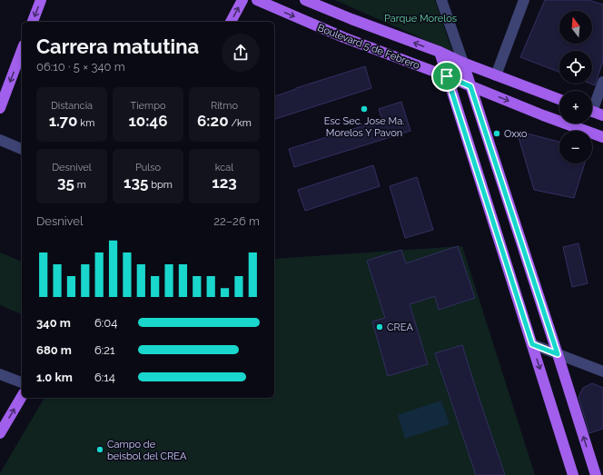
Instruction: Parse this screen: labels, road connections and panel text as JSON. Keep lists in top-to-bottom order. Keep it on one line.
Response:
{"streets":{"main road":["Boulevard 5 de Febrero"]},"parks":["Parque Morelos"],"places":["Esc Sec. Jose Ma. Morelos Y Pavon","Oxxo","CREA","Campo de beisbol del CREA"],"north":"top","page":{"map_buttons":["+","−"],"heading":["Carrera matutina","06:10 · 5 × 340 m"],"stats":[["Distancia","1.70 km"],["Tiempo","10:46"],["Ritmo","6:20 /km"],["Desnivel","35 m"],["Pulso","135 bpm"],["kcal","123"]],"chart":["Desnivel","22–26 m"],"list":[{"name":"340 m","note":"6:04"},{"name":"680 m","note":"6:21"},{"name":"1.0 km","note":"6:14"}]}}
